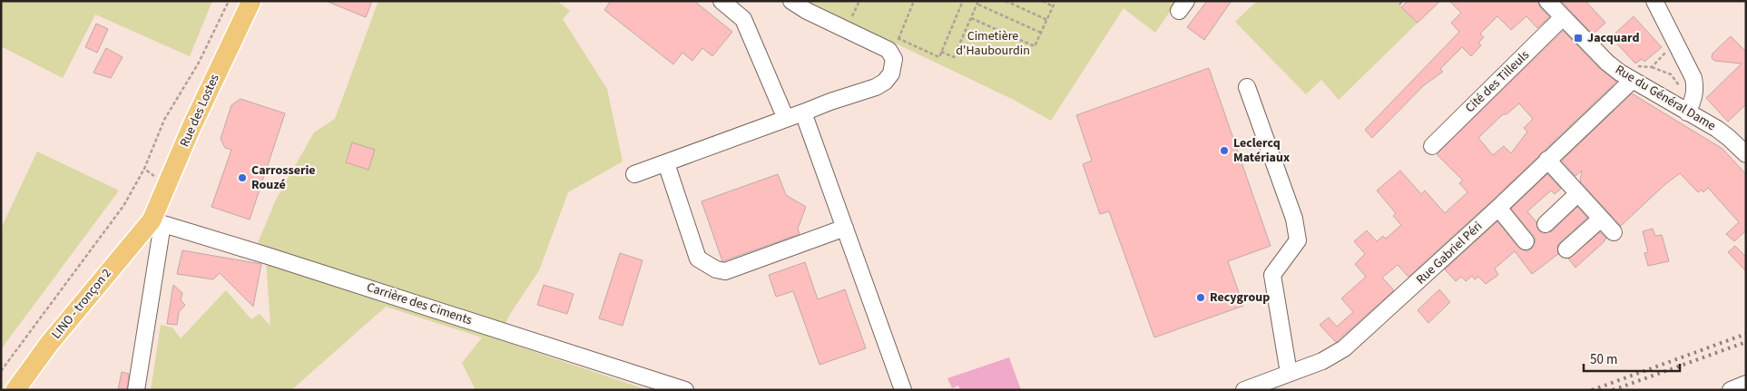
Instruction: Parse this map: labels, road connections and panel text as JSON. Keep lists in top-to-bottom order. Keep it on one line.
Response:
{"streets":{"main road":["Rue des Lostes","LINO - tronçon 2"],"street":["Cité des Tilleuls","Rue du Général Dame","Rue Gabriel Péri","Carrière des Ciments"]},"crossings":[["Cité des Tilleuls","Rue du Général Dame"],["Rue du Général Dame","Rue Gabriel Péri"],["Rue des Lostes","LINO - tronçon 2"],["Rue des Lostes","Carrière des Ciments"],["LINO - tronçon 2","Carrière des Ciments"]],"parks":["Cimetière d'Haubourdin"],"places":{"transit":["Jacquard"],"other":["Leclercq Matériaux","Carrosserie Rouzé","Recygroup"]},"scale_bar":"50 m"}
